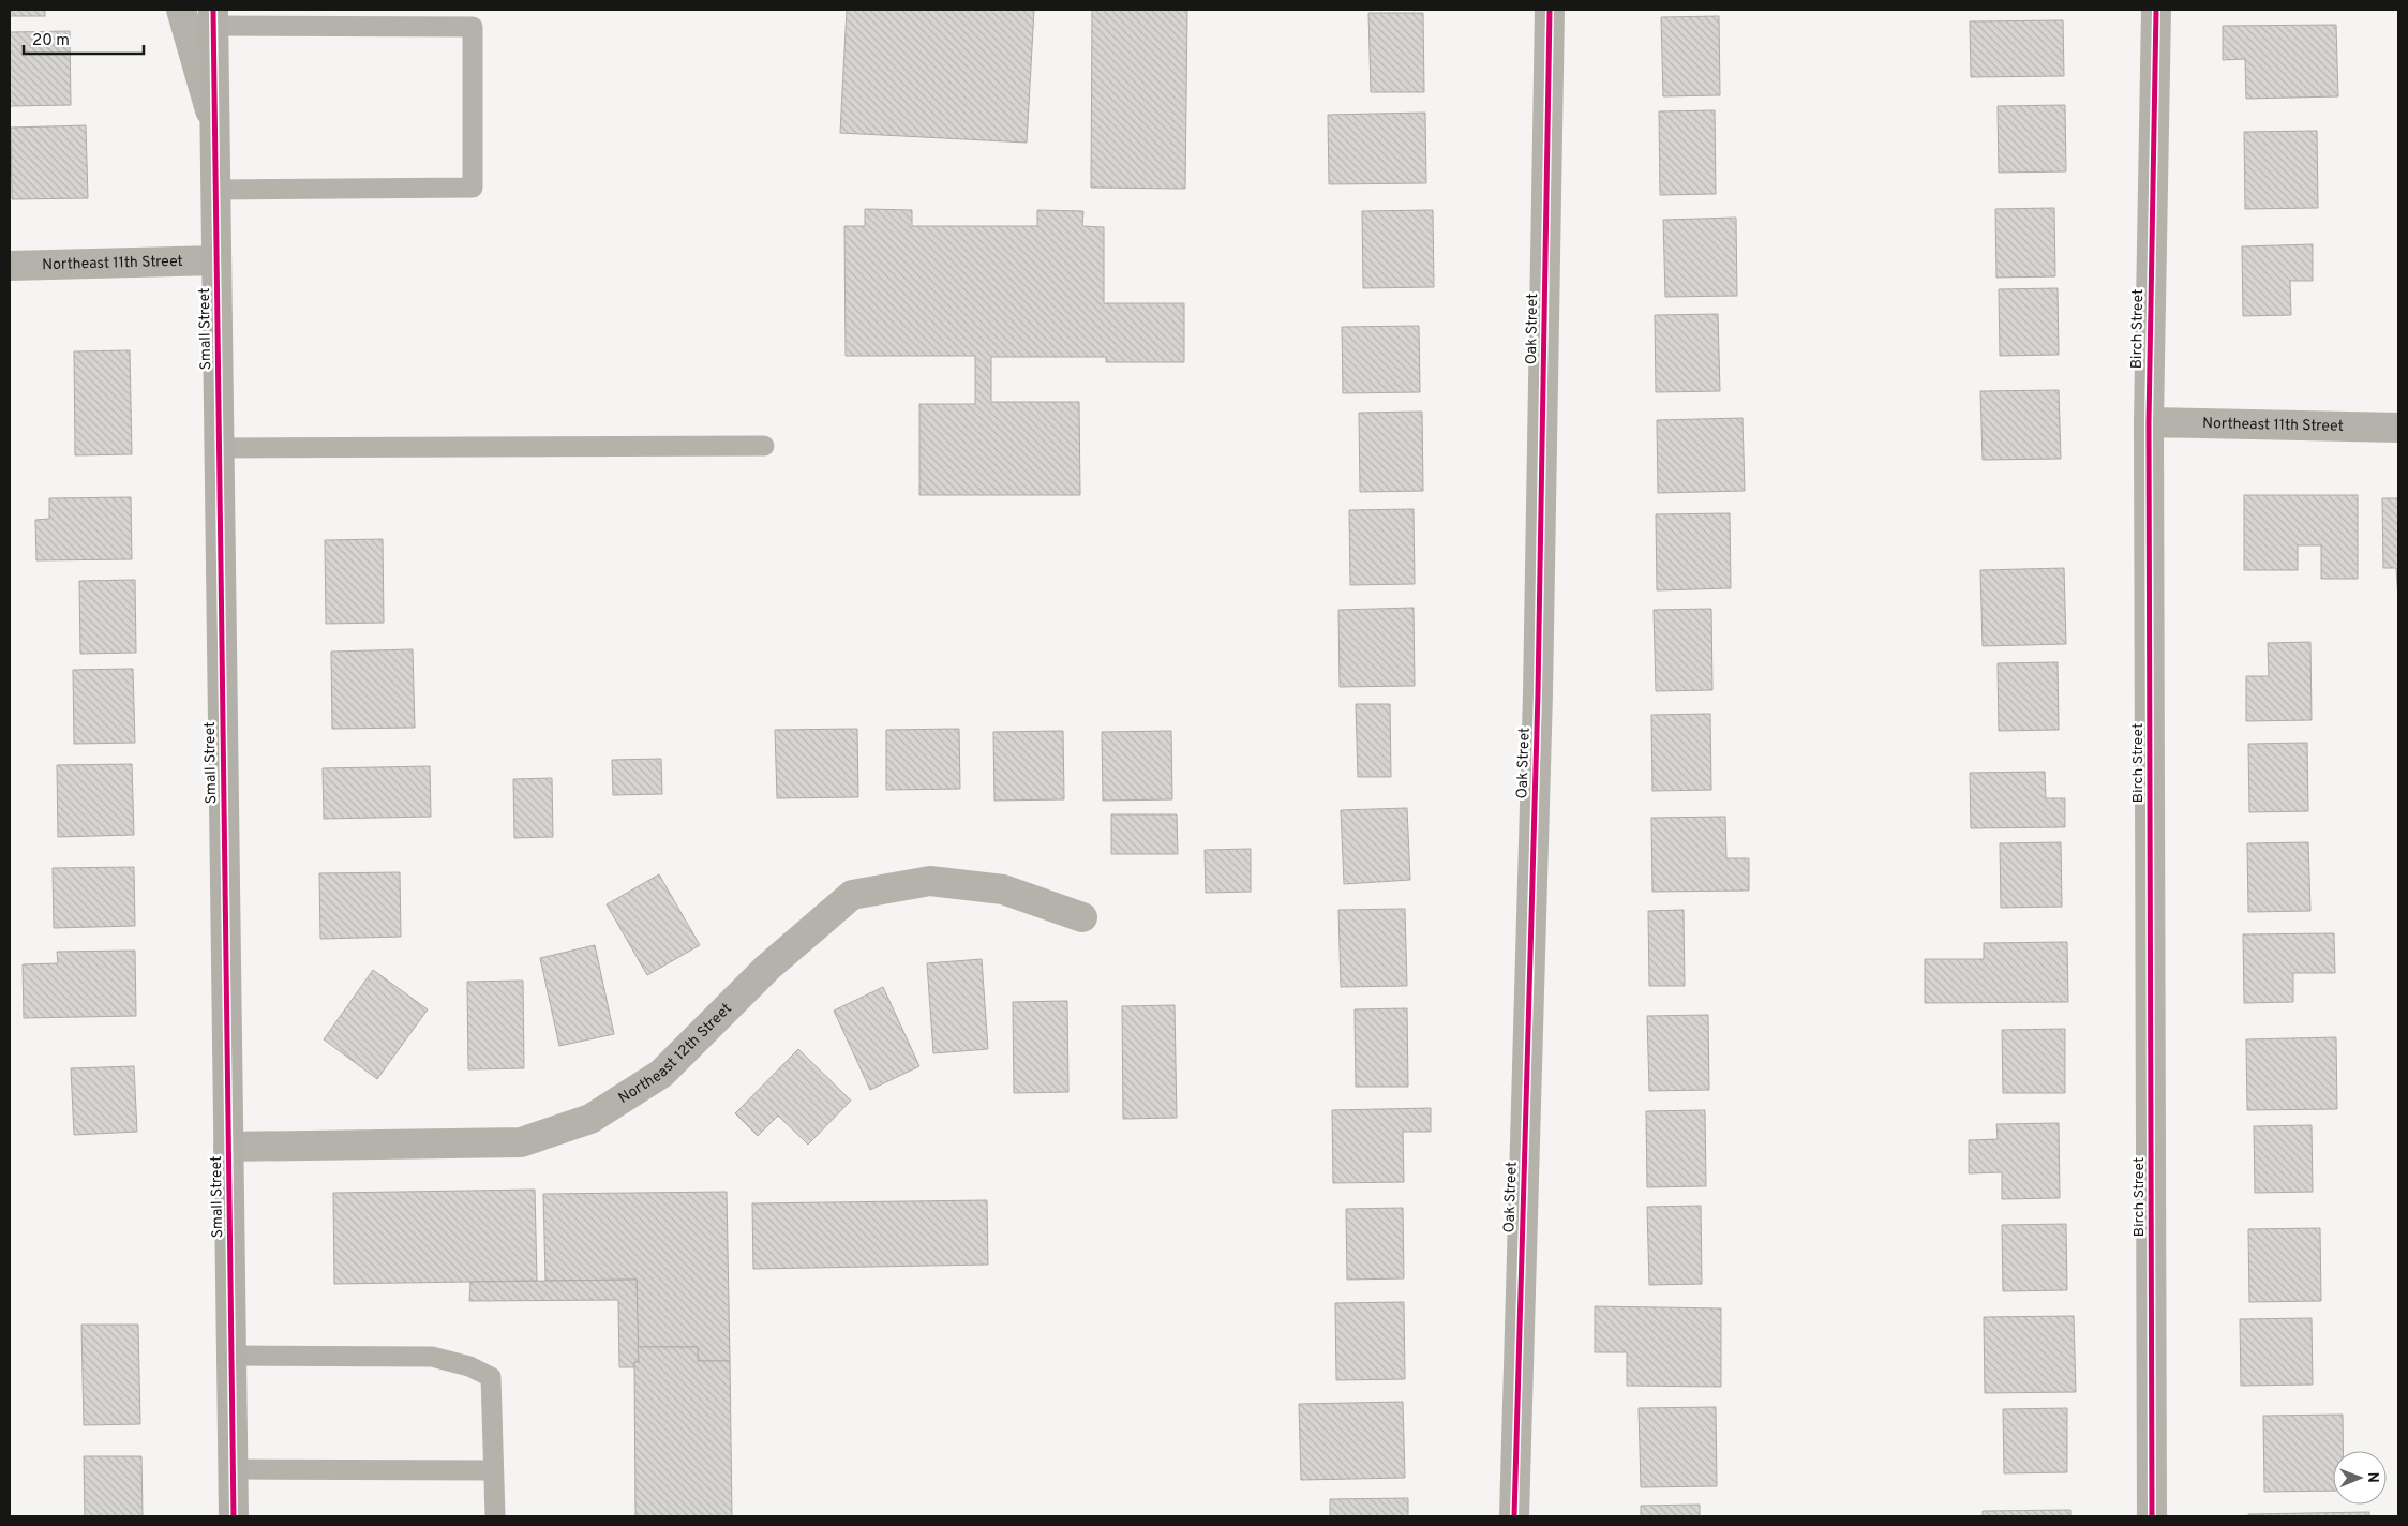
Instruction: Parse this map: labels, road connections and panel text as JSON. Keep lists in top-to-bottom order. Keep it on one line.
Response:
{"streets":{"street":["Northeast 11th Street","Small Street","Oak Street","Birch Street","Northeast 12th Street"]},"crossings":[["Northeast 11th Street","Small Street"],["Northeast 11th Street","Birch Street"],["Small Street","Northeast 12th Street"]],"scale_bar":"20 m","north":"right"}
